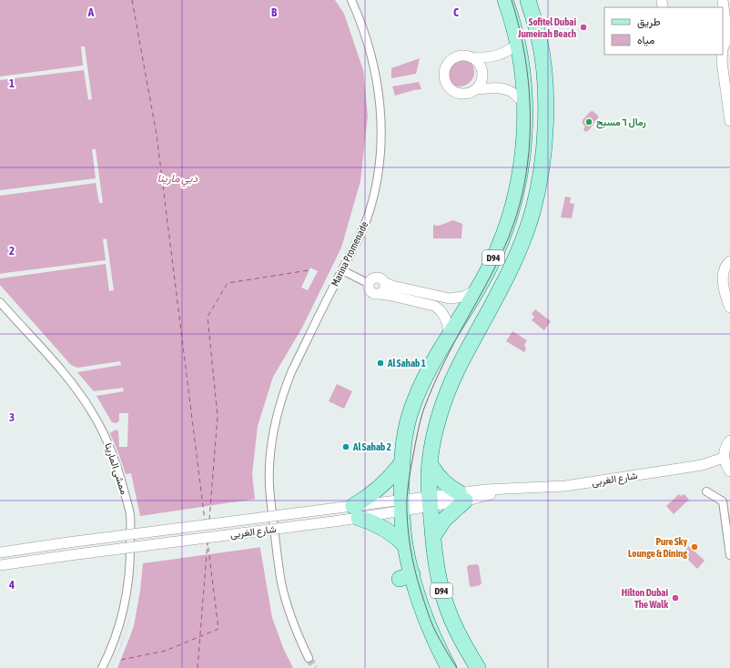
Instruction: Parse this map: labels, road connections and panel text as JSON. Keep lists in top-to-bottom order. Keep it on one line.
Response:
{"streets":{"main road":["D94"],"street":["Marina Promenade","ممشى المارينا","شارع الغربى"]},"crossings":[["D94","شارع الغربى"]],"water":["دبي مارينا"],"places":["Sofitel Dubai Jumeirah Beach","رمال ٦ مسبح","Al Sahab 1","Al Sahab 2","Pure Sky Lounge & Dining","Hilton Dubai The Walk"],"legend":["طريق","مياه"],"grid":{"columns":["A","B","C"],"rows":["1","2","3","4"]}}
